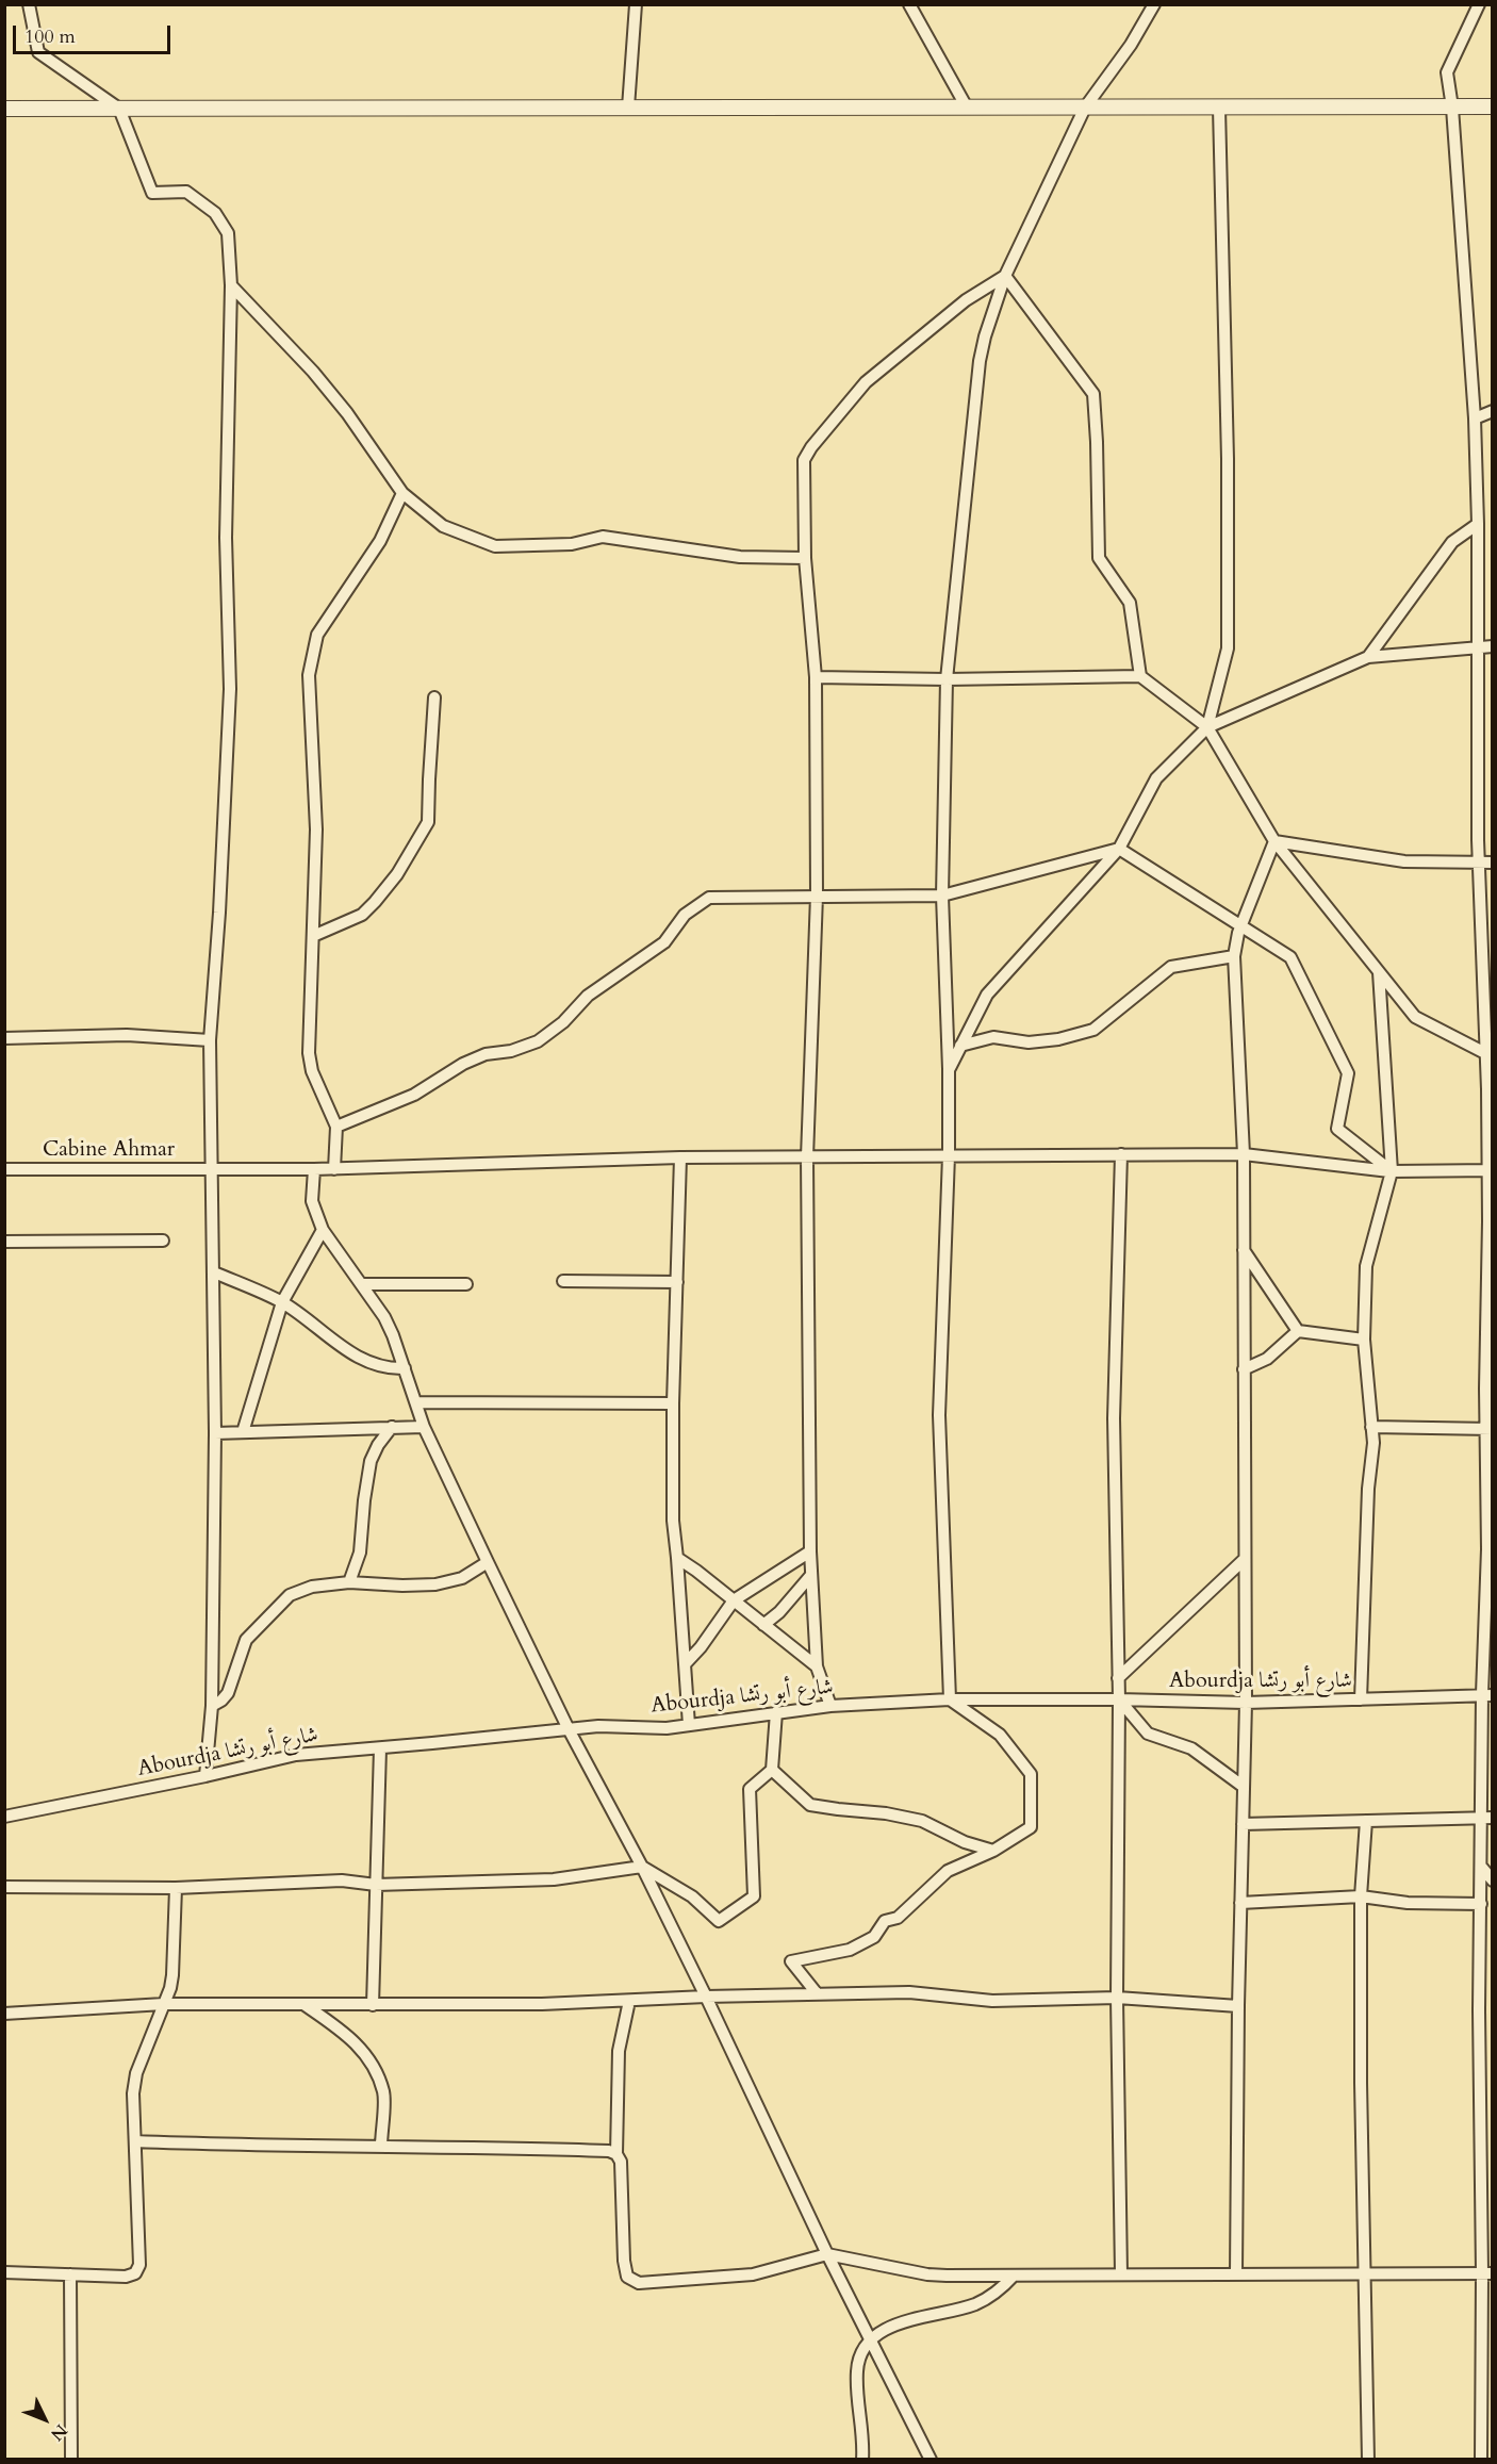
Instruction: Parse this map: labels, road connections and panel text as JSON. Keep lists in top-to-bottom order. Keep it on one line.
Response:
{"streets":{"street":["Cabine Ahmar","Abourdja شارع أبو رتشا"]},"scale_bar":"100 m","north":"bottom right"}
